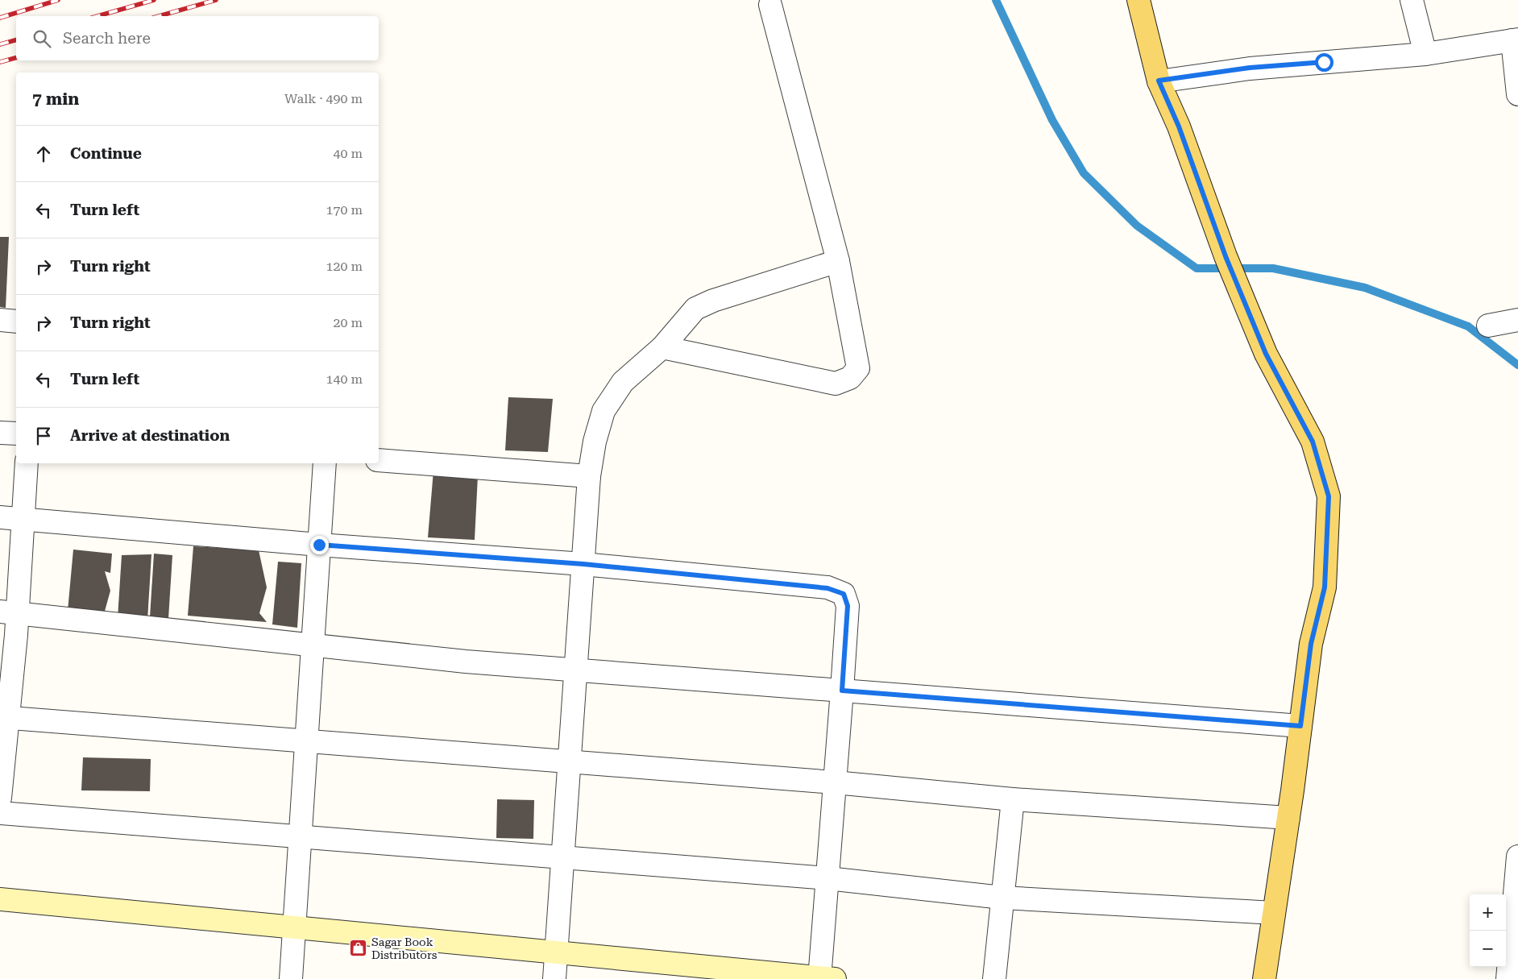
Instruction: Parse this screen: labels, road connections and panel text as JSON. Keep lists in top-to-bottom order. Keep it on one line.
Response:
{"places":{"shop":["Sagar Book Distributors"]},"page":{"search":"Search here","heading":["7 min","Walk · 490 m"],"list":[["Continue","40 m"],["Turn left","170 m"],["Turn right","120 m"],["Turn right","20 m"],["Turn left","140 m"],"Arrive at destination"],"map_buttons":["+","−"]}}
